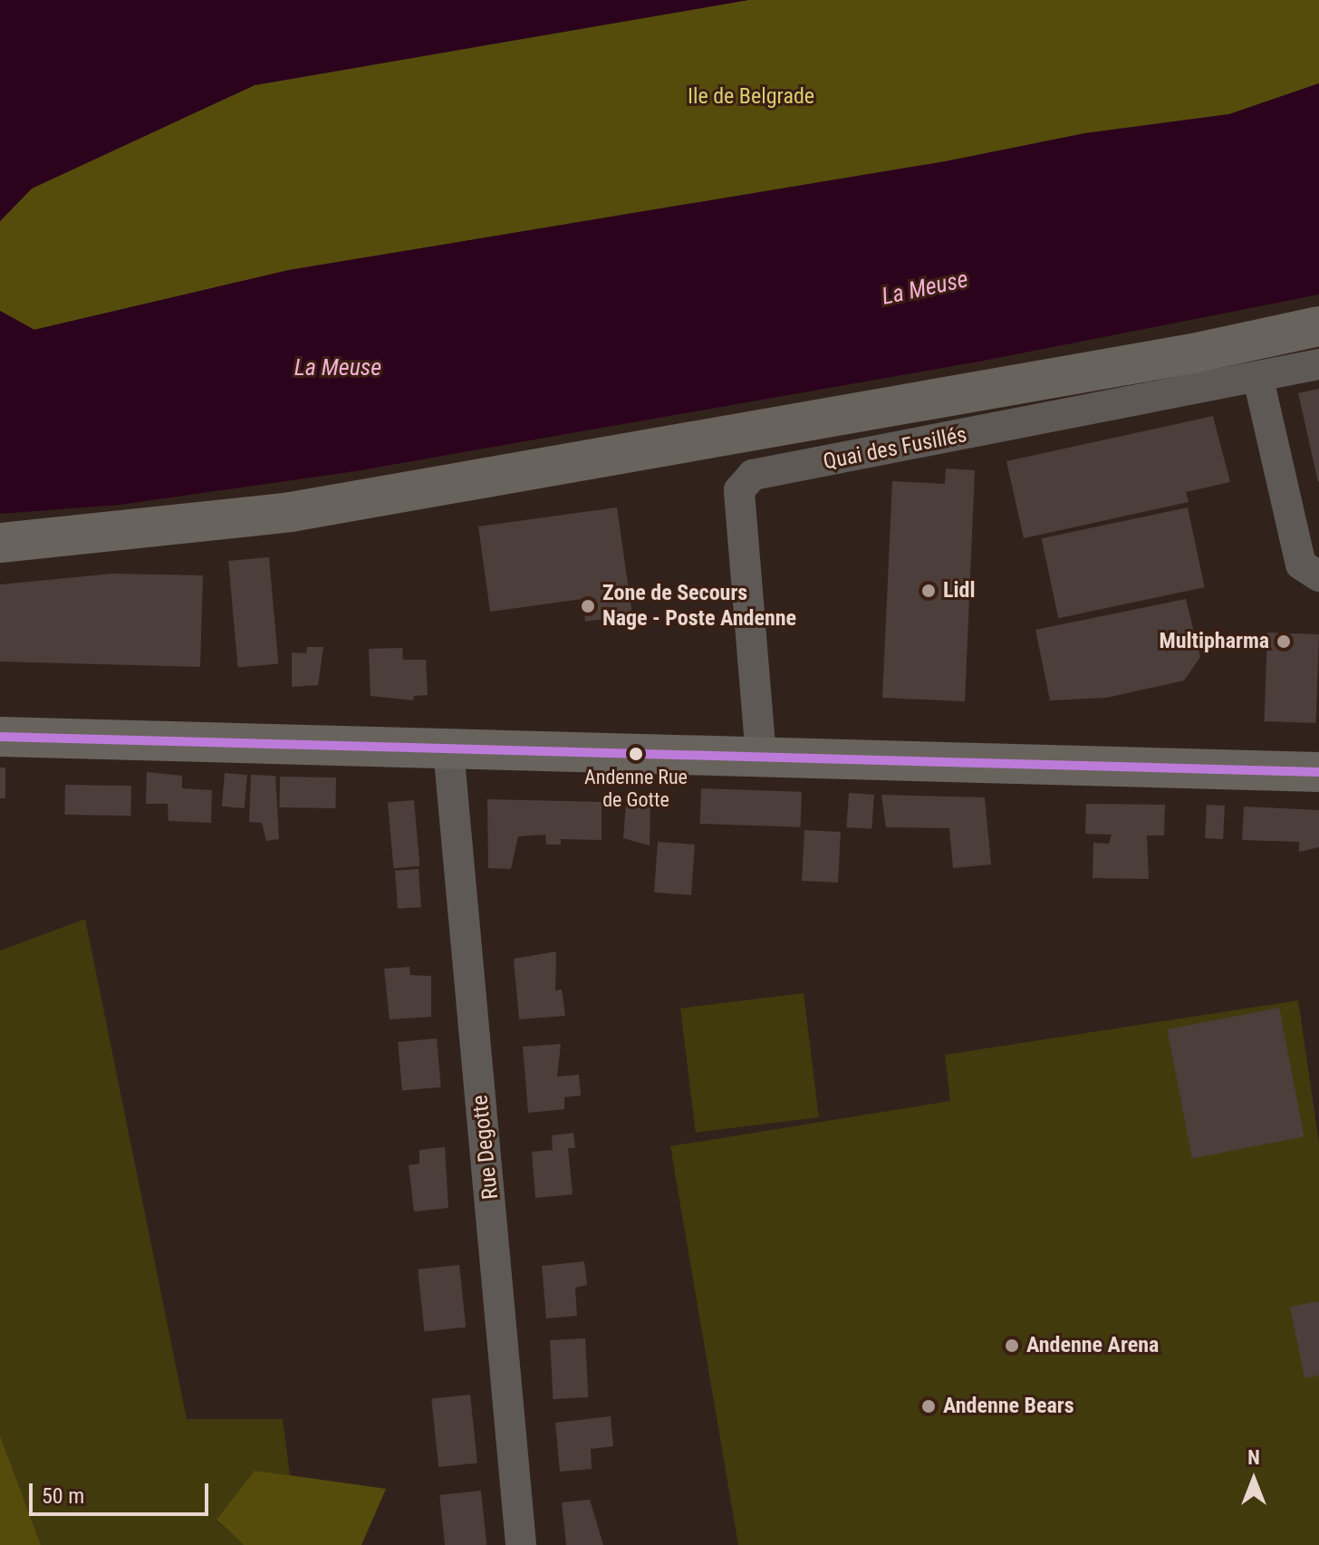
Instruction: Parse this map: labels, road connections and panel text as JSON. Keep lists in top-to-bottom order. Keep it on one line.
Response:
{"streets":{"street":["Quai des Fusillés","Rue Degotte"]},"water":["La Meuse"],"parks":["Ile de Belgrade"],"places":["Lidl","Zone de Secours Nage - Poste Andenne","Multipharma","Andenne Rue de Gotte","Andenne Arena","Andenne Bears"],"scale_bar":"50 m","north":"top"}
